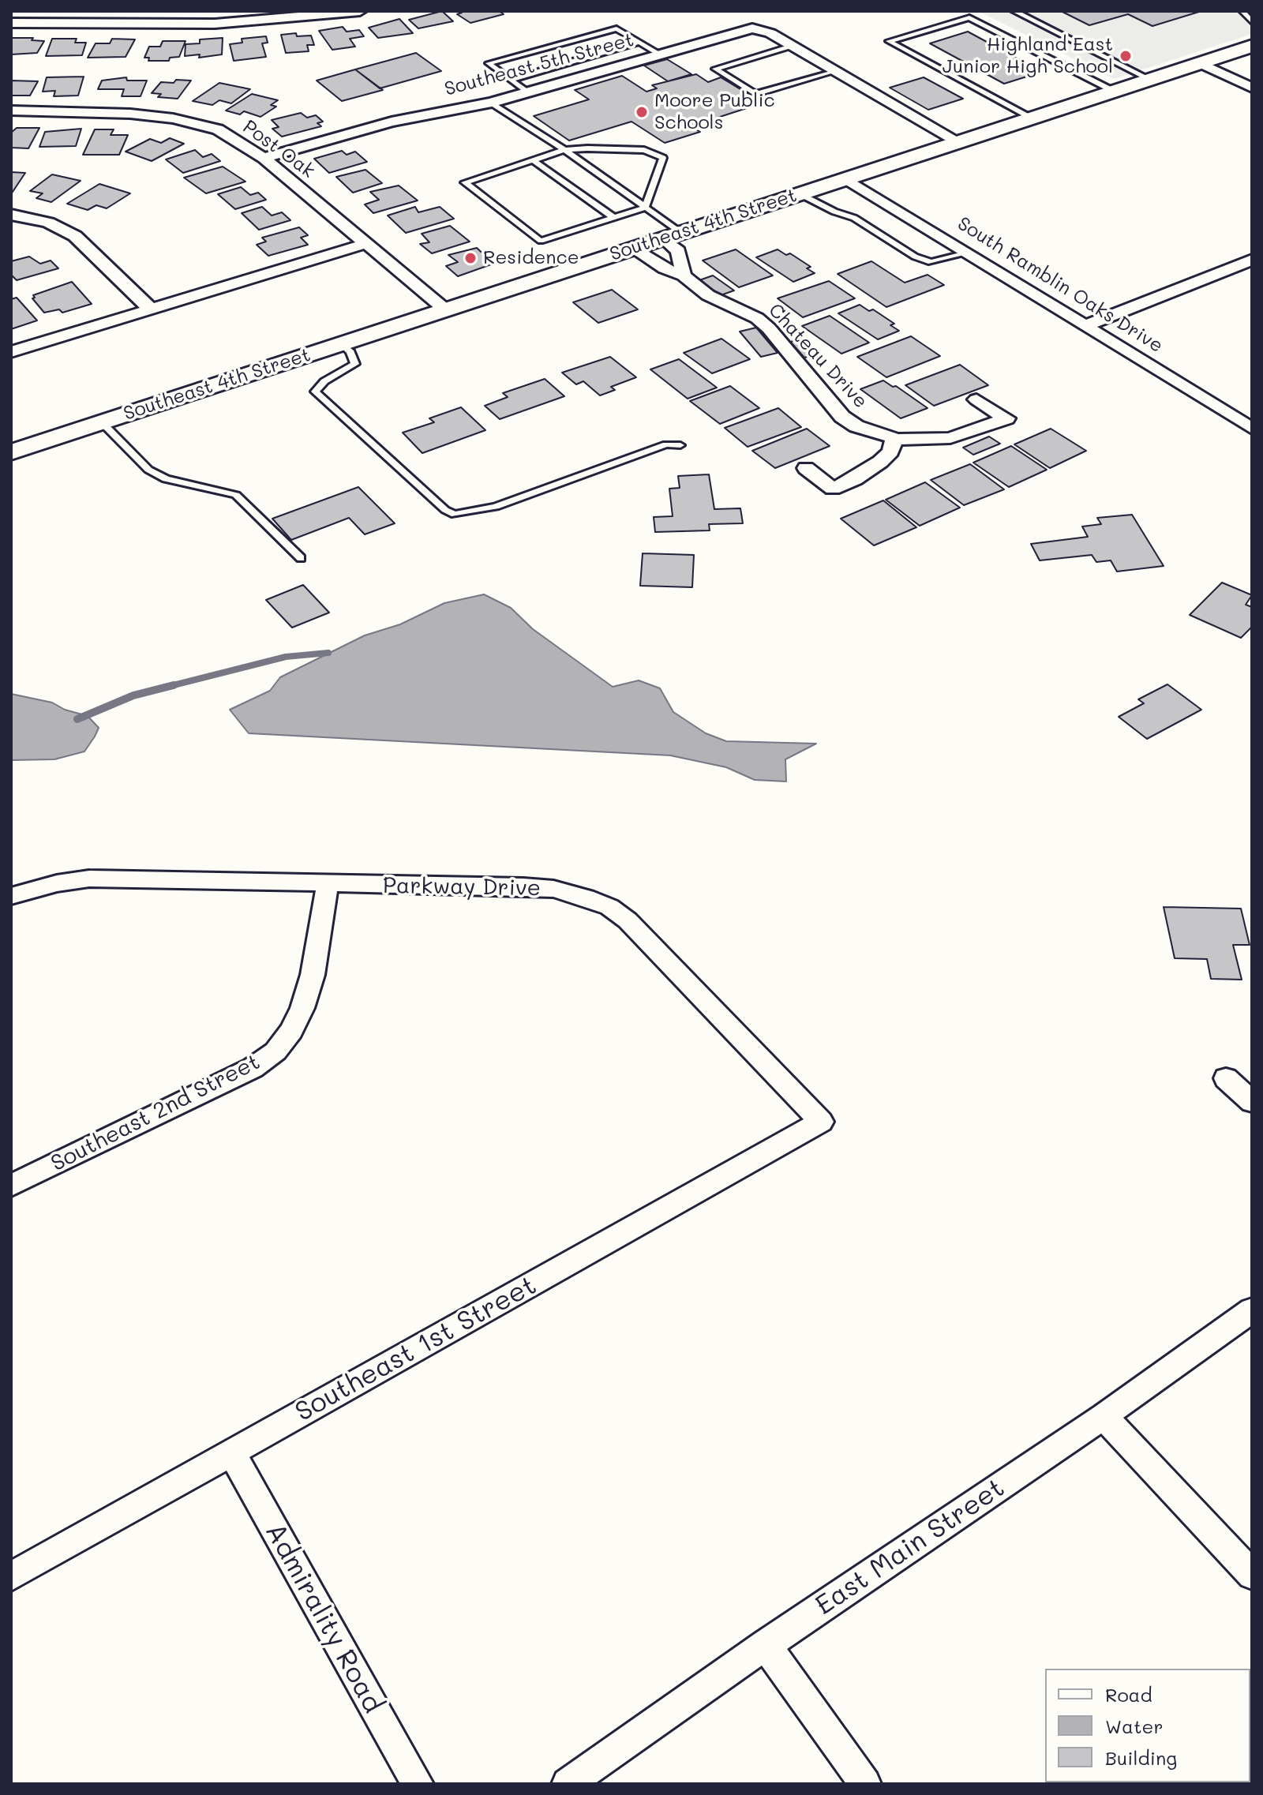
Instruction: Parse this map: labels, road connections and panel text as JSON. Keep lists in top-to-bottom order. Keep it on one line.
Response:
{"streets":{"main road":["Southeast 4th Street"],"street":["Southeast 5th Street","Post Oak","South Ramblin Oaks Drive","Chateau Drive","Parkway Drive","Southeast 2nd Street","Southeast 1st Street","East Main Street","Admirality Road"]},"crossings":[["Southeast 5th Street","Post Oak"],["Post Oak","Southeast 4th Street"],["Southeast 4th Street","South Ramblin Oaks Drive"],["Southeast 4th Street","Chateau Drive"],["Parkway Drive","Southeast 2nd Street"],["Parkway Drive","Southeast 1st Street"],["Southeast 1st Street","Admirality Road"]],"places":["Highland East Junior High School","Moore Public Schools","Residence"],"legend":["Road","Water","Building"]}
